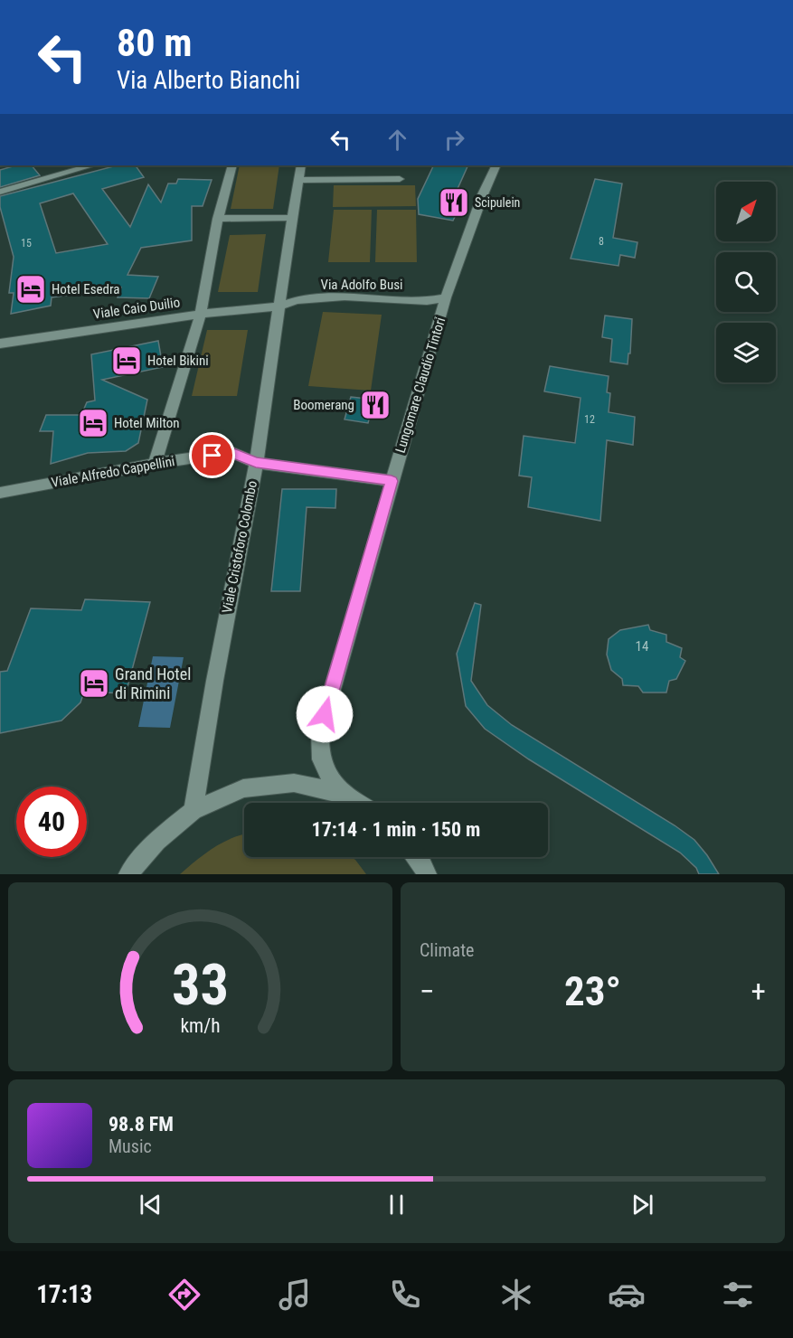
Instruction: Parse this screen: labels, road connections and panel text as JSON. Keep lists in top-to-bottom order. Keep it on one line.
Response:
{"streets":{"street":["Via Adolfo Busi","Viale Caio Duilio","Lungomare Claudio Tintori","Viale Alfredo Cappellini","Viale Cristoforo Colombo"]},"crossings":[["Via Adolfo Busi","Viale Caio Duilio"],["Via Adolfo Busi","Lungomare Claudio Tintori"],["Via Adolfo Busi","Viale Cristoforo Colombo"],["Viale Caio Duilio","Viale Cristoforo Colombo"],["Lungomare Claudio Tintori","Viale Alfredo Cappellini"],["Viale Alfredo Cappellini","Viale Cristoforo Colombo"]],"places":{"restaurant":["Scipulein","Boomerang"],"hotel":["Hotel Esedra","Hotel Bikini","Hotel Milton","Grand Hotel di Rimini"]},"house_numbers":["8","15","12","14"],"north":"top right","page":{"turn":["80 m","Via Alberto Bianchi"],"limit":"40","trip":"17:14 · 1 min · 150 m","tile":"Climate","heat":["−","23°","+"],"song":["98.8 FM","Music"],"tabs":"17:13","gauge":["33","km/h"]}}
